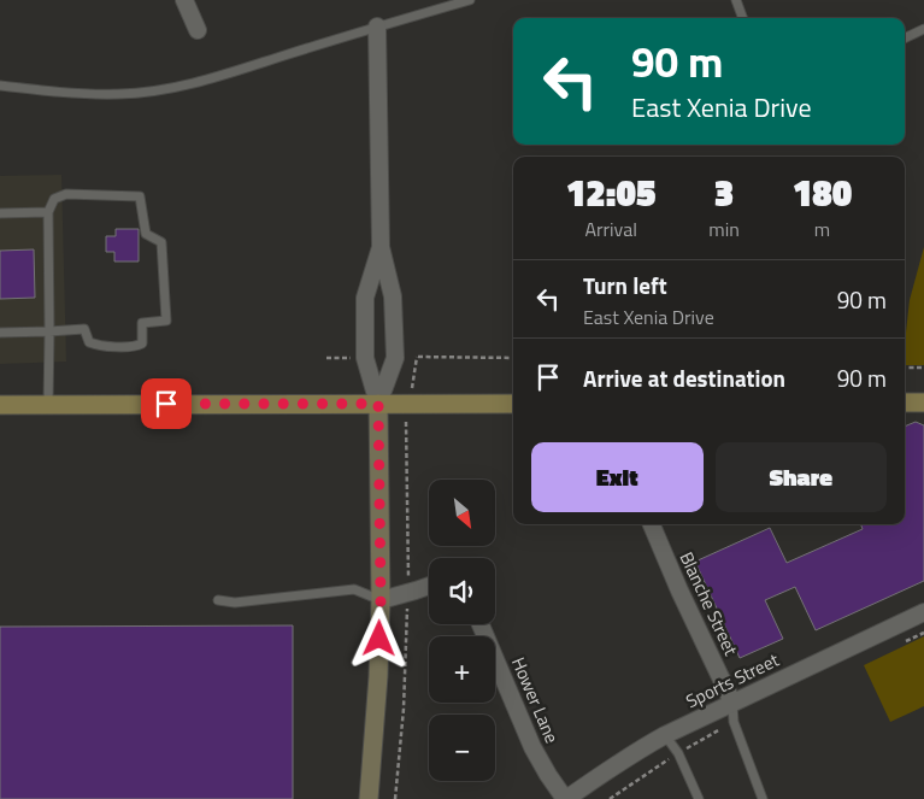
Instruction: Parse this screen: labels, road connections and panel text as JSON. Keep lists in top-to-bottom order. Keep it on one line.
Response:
{"streets":{"street":["Blanche Street","Sports Street","Hower Lane"]},"crossings":[["Blanche Street","Sports Street"],["Sports Street","Hower Lane"]],"north":"bottom right","page":{"turn":["90 m","East Xenia Drive"],"eta":["12:05","Arrival","3","min","180","m"],"list":[{"name":"Turn left","note":"East Xenia Drive","value":"90 m"},{"name":"Arrive at destination","value":"90 m"}],"buttons":["Exit","Share"],"map_buttons":["+","−"]}}
